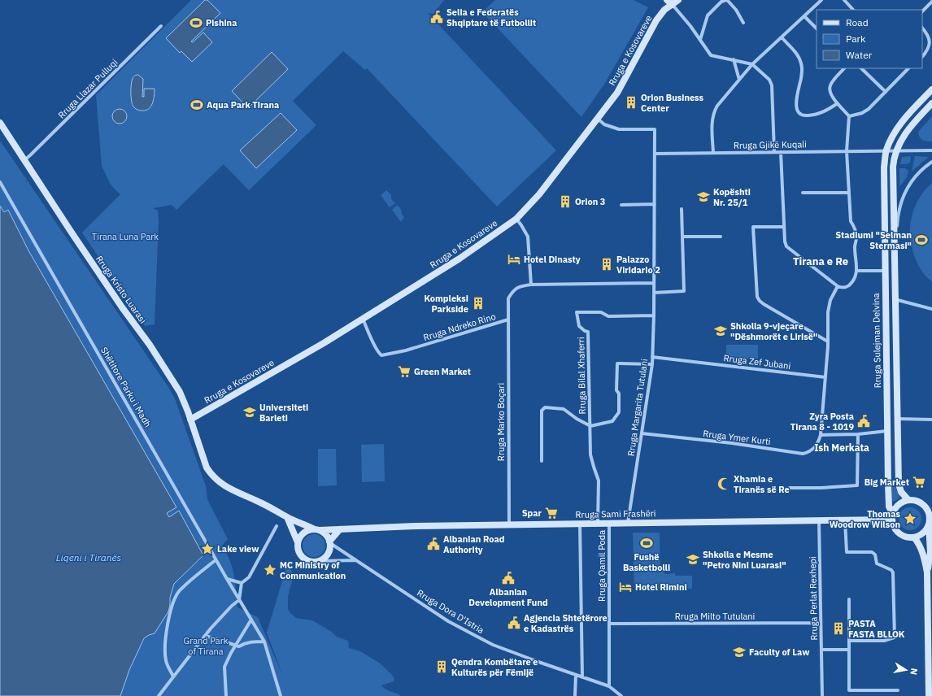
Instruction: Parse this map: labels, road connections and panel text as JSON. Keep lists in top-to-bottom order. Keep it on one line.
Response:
{"streets":{"main road":["Rruga e Kosovareve","Rruga Kristo Luarasi","Rruga Sulejman Delvina","Rruga Sami Frashëri"],"street":["Rruga Llazar Pulluqi","Rruga Gjikë Kuqali","Rruga Ndreko Rino","Rruga Zef Jubani","Rruga Bilal Xhaferri","Shëtitore Parku i Madh","Rruga Margarita Tutulani","Rruga Marko Boçari","Rruga Ymer Kurti","Rruga Qamil Poda","Rruga Perlat Rexhepi","Rruga Dora D'Istria","Rruga Milto Tutulani"]},"crossings":[["Rruga e Kosovareve","Rruga Kristo Luarasi"],["Rruga e Kosovareve","Rruga Ndreko Rino"],["Rruga e Kosovareve","Rruga Margarita Tutulani"],["Rruga Llazar Pulluqi","Rruga Kristo Luarasi"],["Rruga Gjikë Kuqali","Rruga Sulejman Delvina"],["Rruga Gjikë Kuqali","Rruga Margarita Tutulani"],["Rruga Kristo Luarasi","Rruga Sami Frashëri"],["Rruga Kristo Luarasi","Rruga Dora D'Istria"],["Rruga Ndreko Rino","Rruga Margarita Tutulani"],["Rruga Ndreko Rino","Rruga Marko Boçari"],["Rruga Sulejman Delvina","Rruga Sami Frashëri"],["Rruga Zef Jubani","Rruga Margarita Tutulani"],["Rruga Zef Jubani","Rruga Ymer Kurti"],["Rruga Bilal Xhaferri","Rruga Margarita Tutulani"],["Rruga Bilal Xhaferri","Rruga Sami Frashëri"],["Rruga Margarita Tutulani","Rruga Ymer Kurti"],["Rruga Margarita Tutulani","Rruga Sami Frashëri"],["Rruga Marko Boçari","Rruga Sami Frashëri"],["Rruga Sami Frashëri","Rruga Qamil Poda"],["Rruga Sami Frashëri","Rruga Perlat Rexhepi"],["Rruga Sami Frashëri","Rruga Dora D'Istria"],["Rruga Qamil Poda","Rruga Dora D'Istria"],["Rruga Qamil Poda","Rruga Milto Tutulani"],["Rruga Perlat Rexhepi","Rruga Milto Tutulani"]],"districts":["Tirana e Re","Ish Merkata"],"water":["Liqeni i Tiranës"],"parks":["Tirana Luna Park","Grand Park of Tirana"],"places":{"public building":["Selia e Federatës Shqiptare të Futbollit","Zyra Posta Tirana 8 - 1019","Albanian Road Authority","Albanian Development Fund","Agjencia Shtetërore e Kadastrës"],"sports":["Pishina","Aqua Park Tirana","Stadiumi \"Selman Stermasi\"","Fushë Basketbolli"],"building":["Orion Business Center","Orion 3","Palazzo Viridario 2","Kompleksi Parkside","PASTA FASTA BLLOK","Qendra Kombëtare e Kulturës për Fëmijë"],"school or university":["Kopështi Nr. 25/1","Shkolla 9-vjeçare \"Dëshmorët e Lirisë\"","Universiteti Barleti","Shkolla e Mesme \"Petro Nini Luarasi\"","Faculty of Law"],"hotel":["Hotel Dinasty","Hotel Rimini"],"supermarket":["Green Market","Big Market","Spar"],"mosque":["Xhamia e Tiranës së Re"],"place":["Thomas Woodrow Wilson","Lake view","MC Ministry of Communication"]},"legend":["Road","Park","Water"],"north":"right"}
